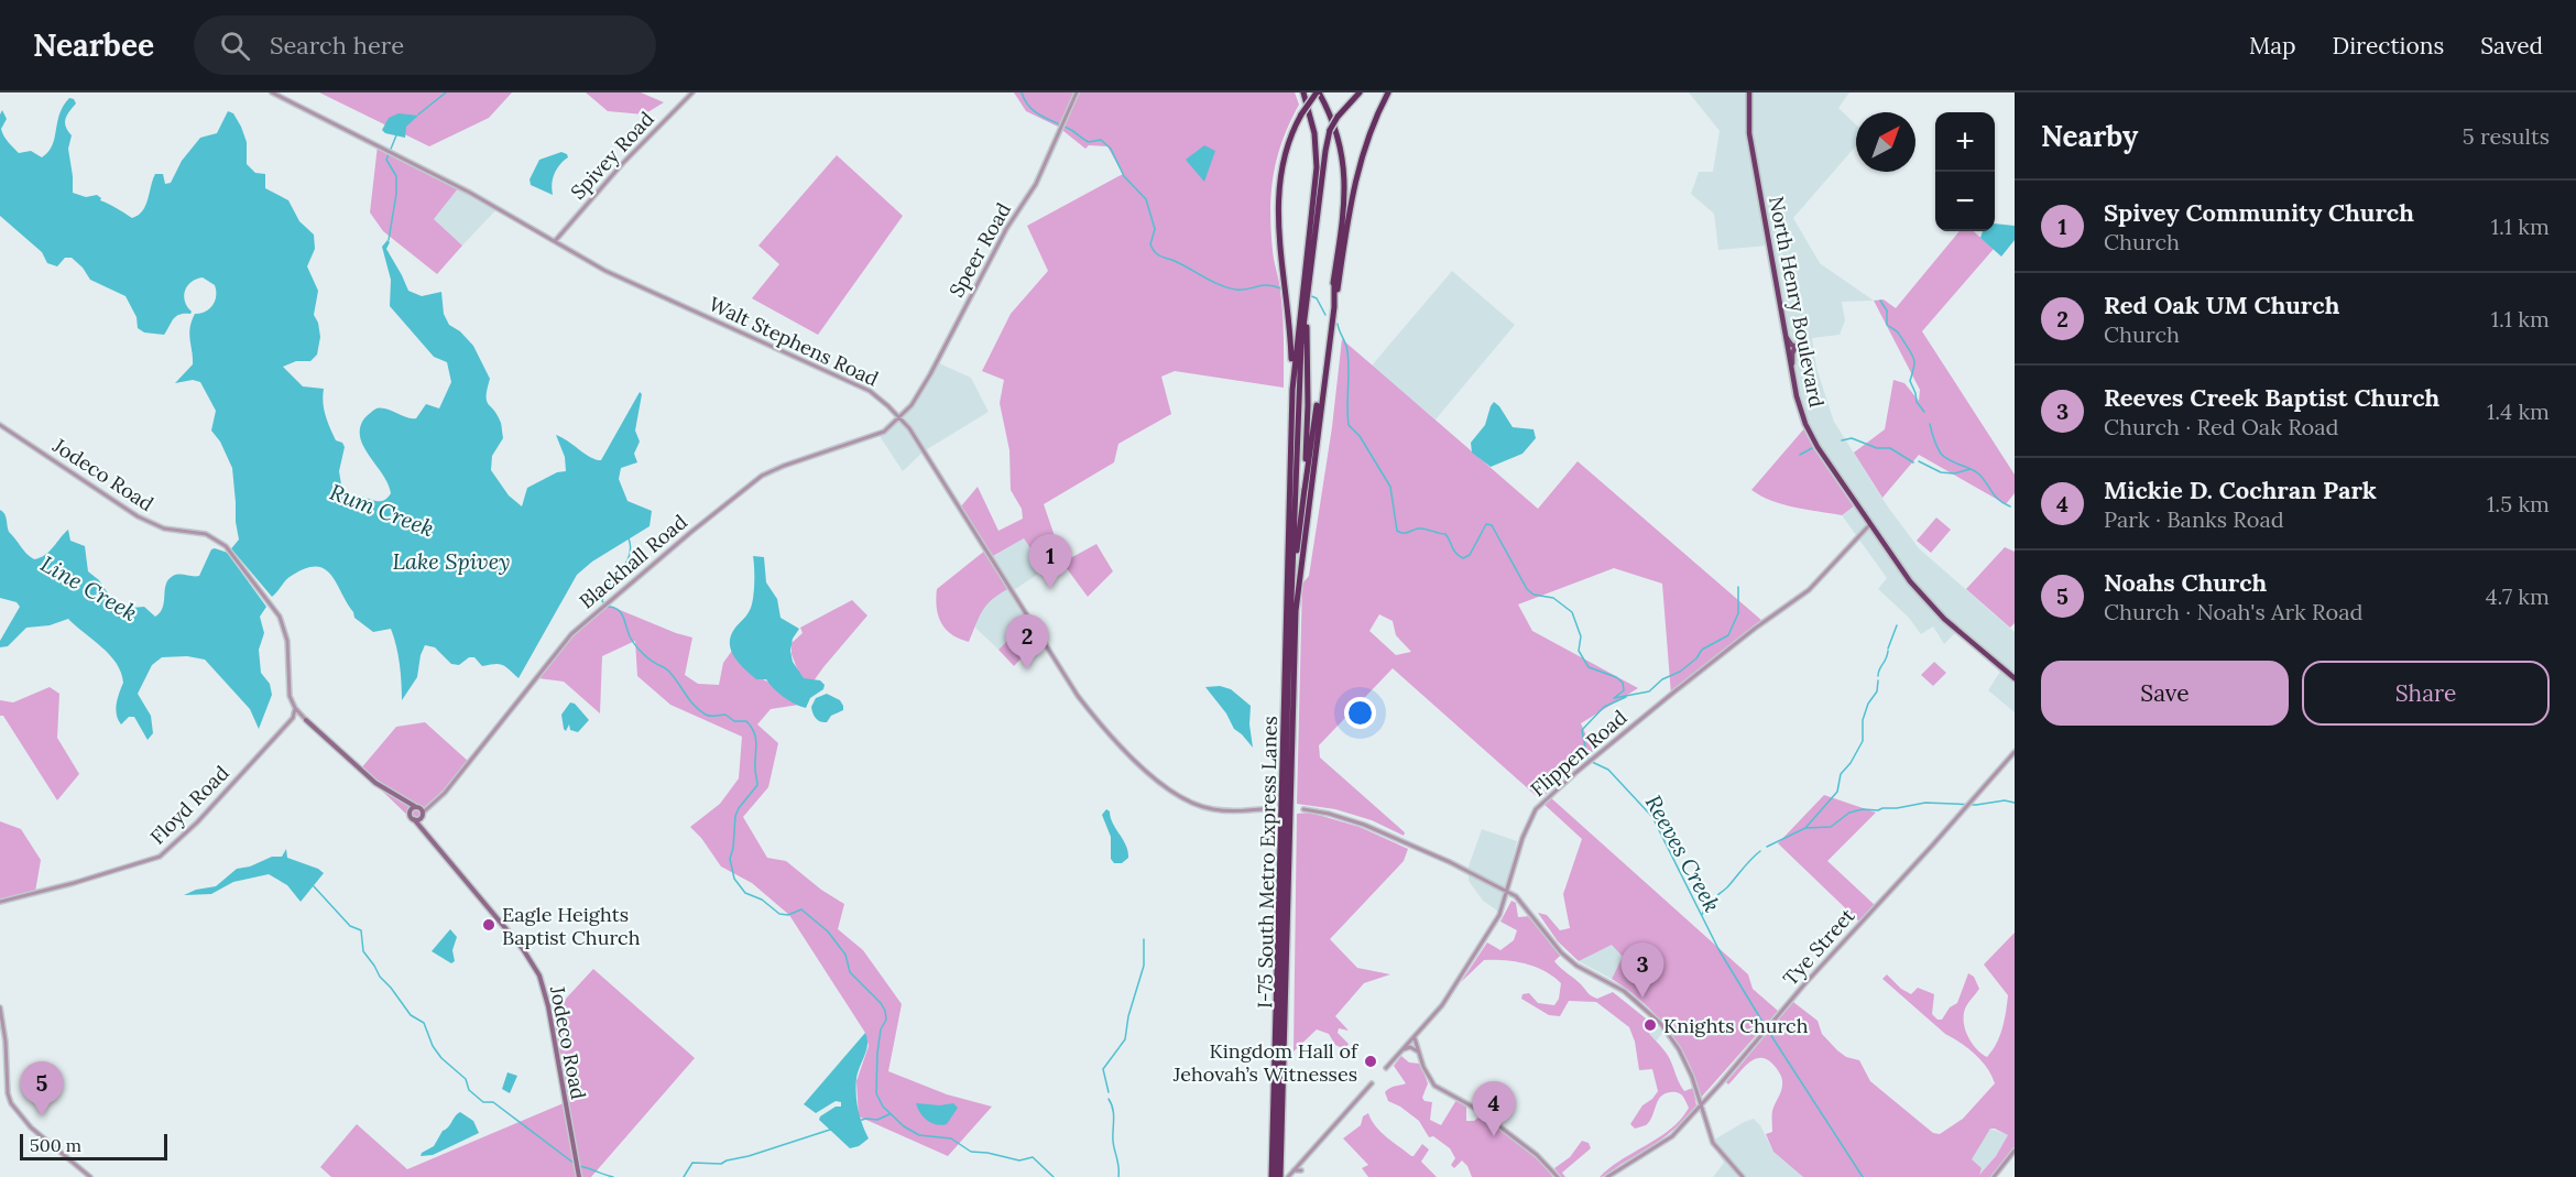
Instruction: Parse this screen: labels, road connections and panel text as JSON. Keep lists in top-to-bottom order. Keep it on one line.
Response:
{"streets":{"highway":["North Henry Boulevard","I-75 South Metro Express Lanes"],"main road":["Jodeco Road"],"street":["Spivey Road","Speer Road","Walt Stephens Road","Blackhall Road","Flippen Road","Floyd Road","Tye Street"]},"crossings":[["Spivey Road","Walt Stephens Road"],["Speer Road","Walt Stephens Road"],["Speer Road","Blackhall Road"],["North Henry Boulevard","Flippen Road"],["Walt Stephens Road","Blackhall Road"],["Jodeco Road","Blackhall Road"],["Jodeco Road","Floyd Road"]],"water":["Rum Creek","Lake Spivey","Line Creek","Reeves Creek"],"places":["Eagle Heights Baptist Church","Knights Church","Kingdom Hall of Jehovah’s Witnesses"],"scale_bar":"500 m","north":"top right","page":{"header":"Nearbee","search":"Search here","nav":["Map","Directions","Saved"],"heading":["Nearby","5 results"],"map_buttons":["+","−"],"list":[{"mark":"1","name":"Spivey Community Church","note":"Church","value":"1.1 km"},{"mark":"2","name":"Red Oak UM Church","note":"Church","value":"1.1 km"},{"mark":"3","name":"Reeves Creek Baptist Church","note":"Church · Red Oak Road","value":"1.4 km"},{"mark":"4","name":"Mickie D. Cochran Park","note":"Park · Banks Road","value":"1.5 km"},{"mark":"5","name":"Noahs Church","note":"Church · Noah's Ark Road","value":"4.7 km"}],"pins":["1","2","3","5","4"],"buttons":["Save","Share"],"scale":"500 m"}}
